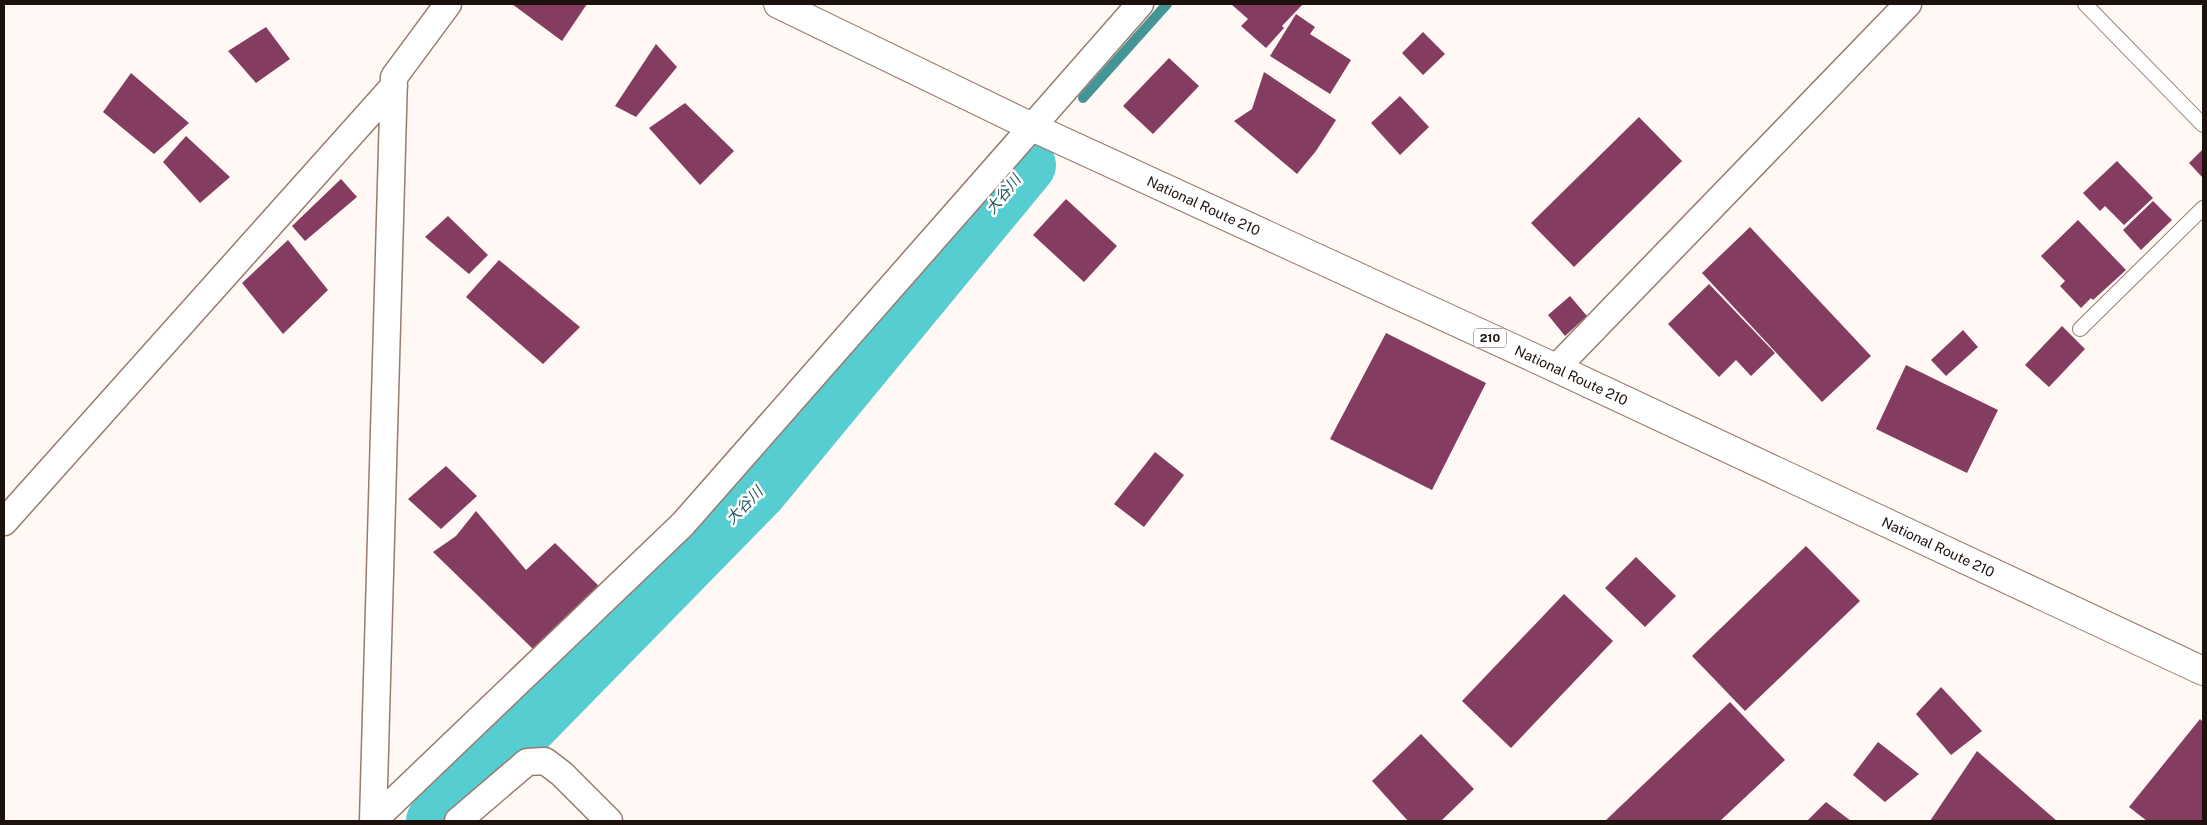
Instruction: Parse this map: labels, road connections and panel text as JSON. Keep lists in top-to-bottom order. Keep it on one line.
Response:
{"streets":{"highway":["National Route 210","210"]},"water":["大谷川"]}
